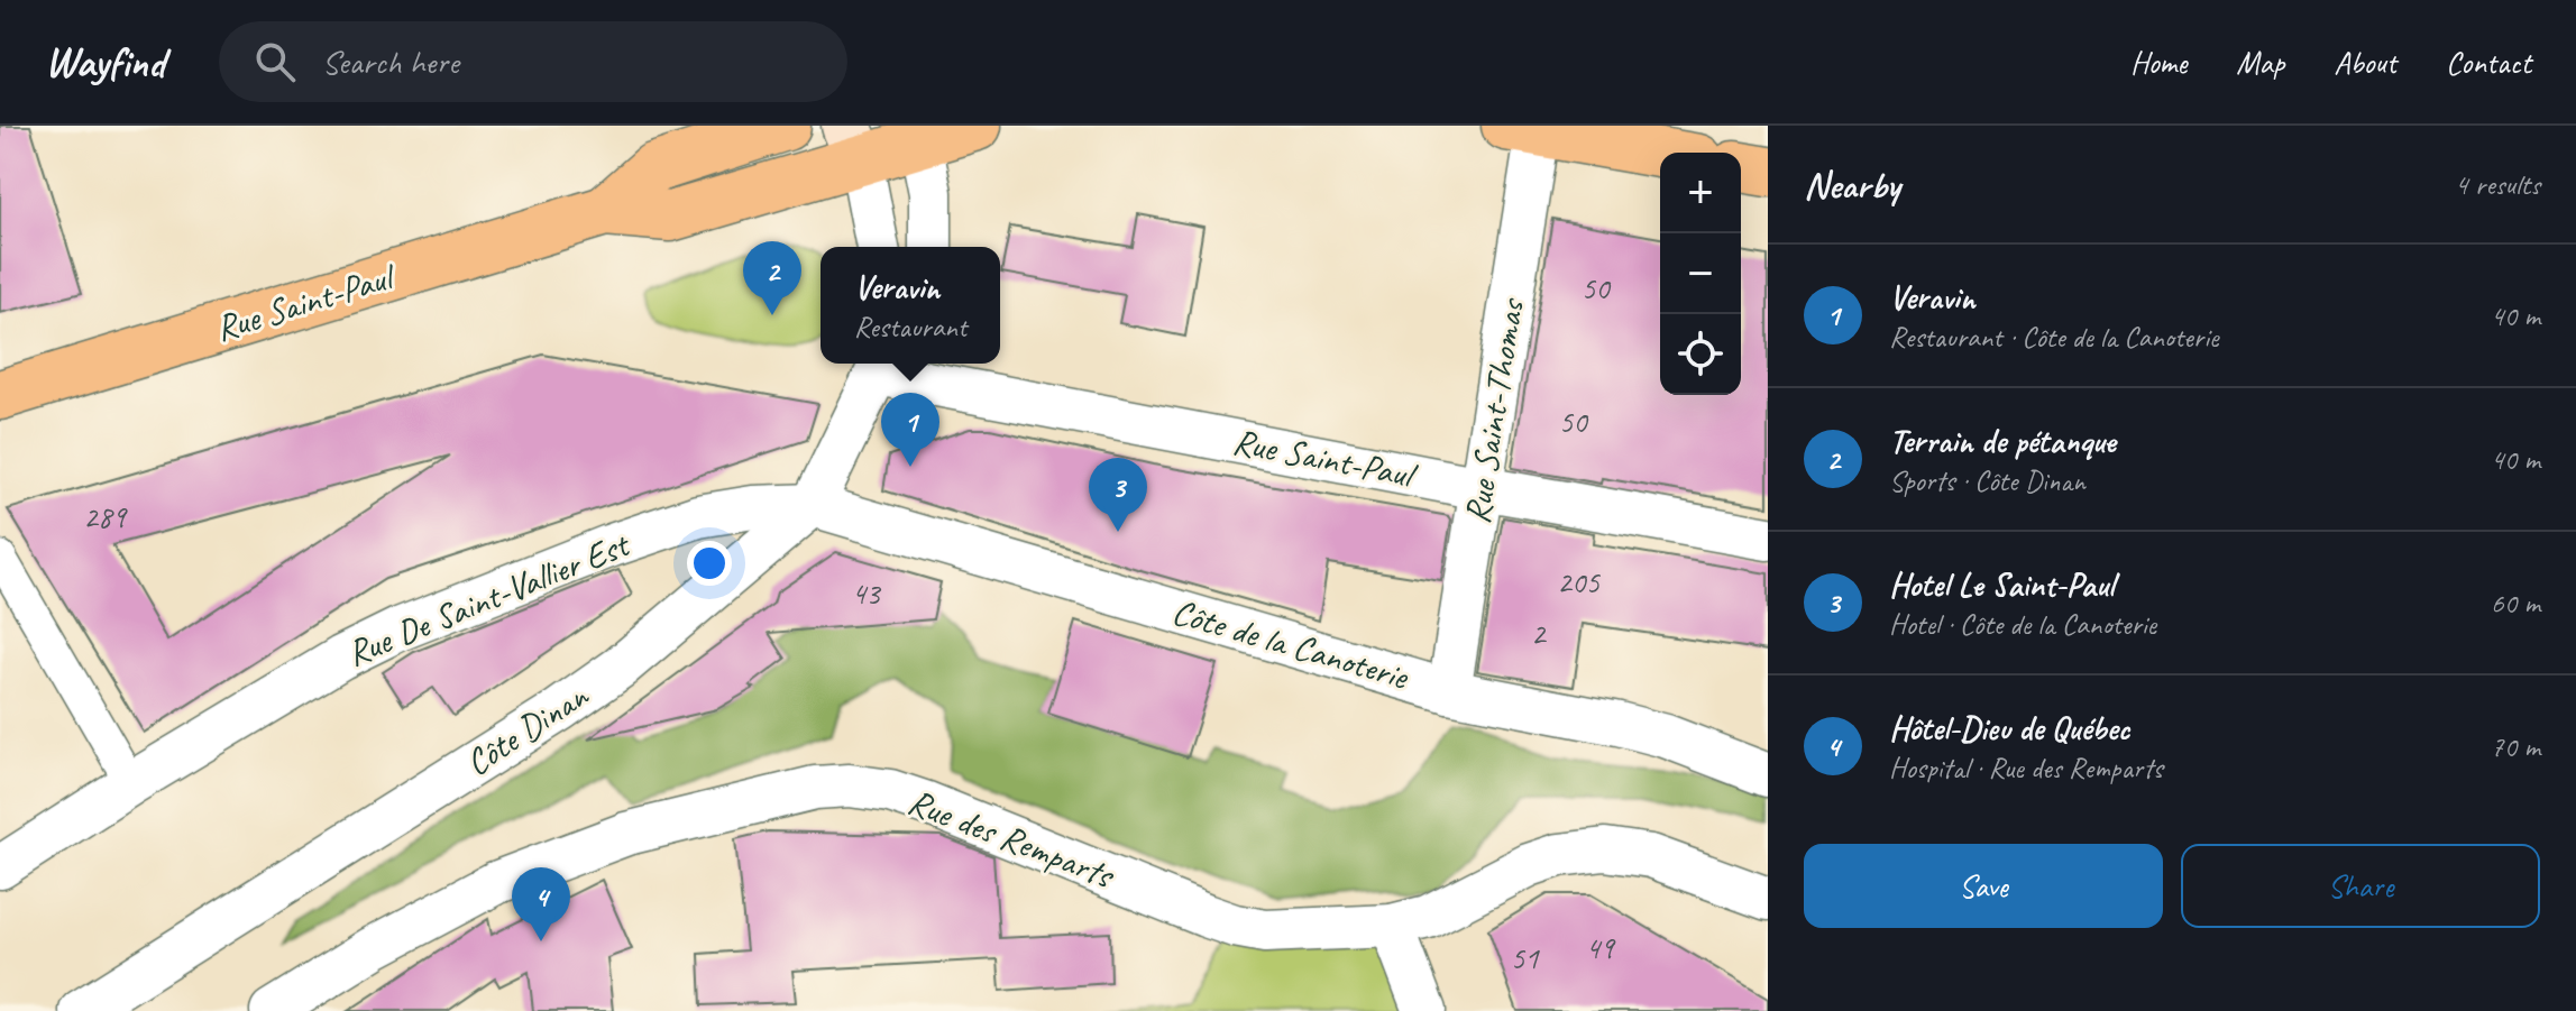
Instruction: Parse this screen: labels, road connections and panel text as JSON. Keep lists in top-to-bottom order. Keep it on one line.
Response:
{"streets":{"main road":["Rue Saint-Paul"],"street":["Rue Saint-Thomas","Rue De Saint-Vallier Est","Côte de la Canoterie","Côte Dinan","Rue des Remparts"]},"crossings":[["Rue Saint-Paul","Rue Saint-Thomas"],["Rue Saint-Paul","Côte Dinan"],["Rue Saint-Thomas","Côte de la Canoterie"],["Rue De Saint-Vallier Est","Côte de la Canoterie"],["Rue De Saint-Vallier Est","Côte Dinan"],["Côte de la Canoterie","Côte Dinan"]],"house_numbers":["50","50","289","205","43","2","49","51"],"page":{"header":"Wayfind","search":"Search here","nav":["Home","Map","About","Contact"],"heading":["Nearby","4 results"],"map_buttons":["+","−"],"pins":["2","1","3","4"],"list":[{"mark":"1","name":"Veravin","note":"Restaurant · Côte de la Canoterie","value":"40 m"},{"mark":"2","name":"Terrain de pétanque","note":"Sports · Côte Dinan","value":"40 m"},{"mark":"3","name":"Hotel Le Saint-Paul","note":"Hotel · Côte de la Canoterie","value":"60 m"},{"mark":"4","name":"Hôtel-Dieu de Québec","note":"Hospital · Rue des Remparts","value":"70 m"}],"popup":["Veravin","Restaurant"],"buttons":["Save","Share"]}}
